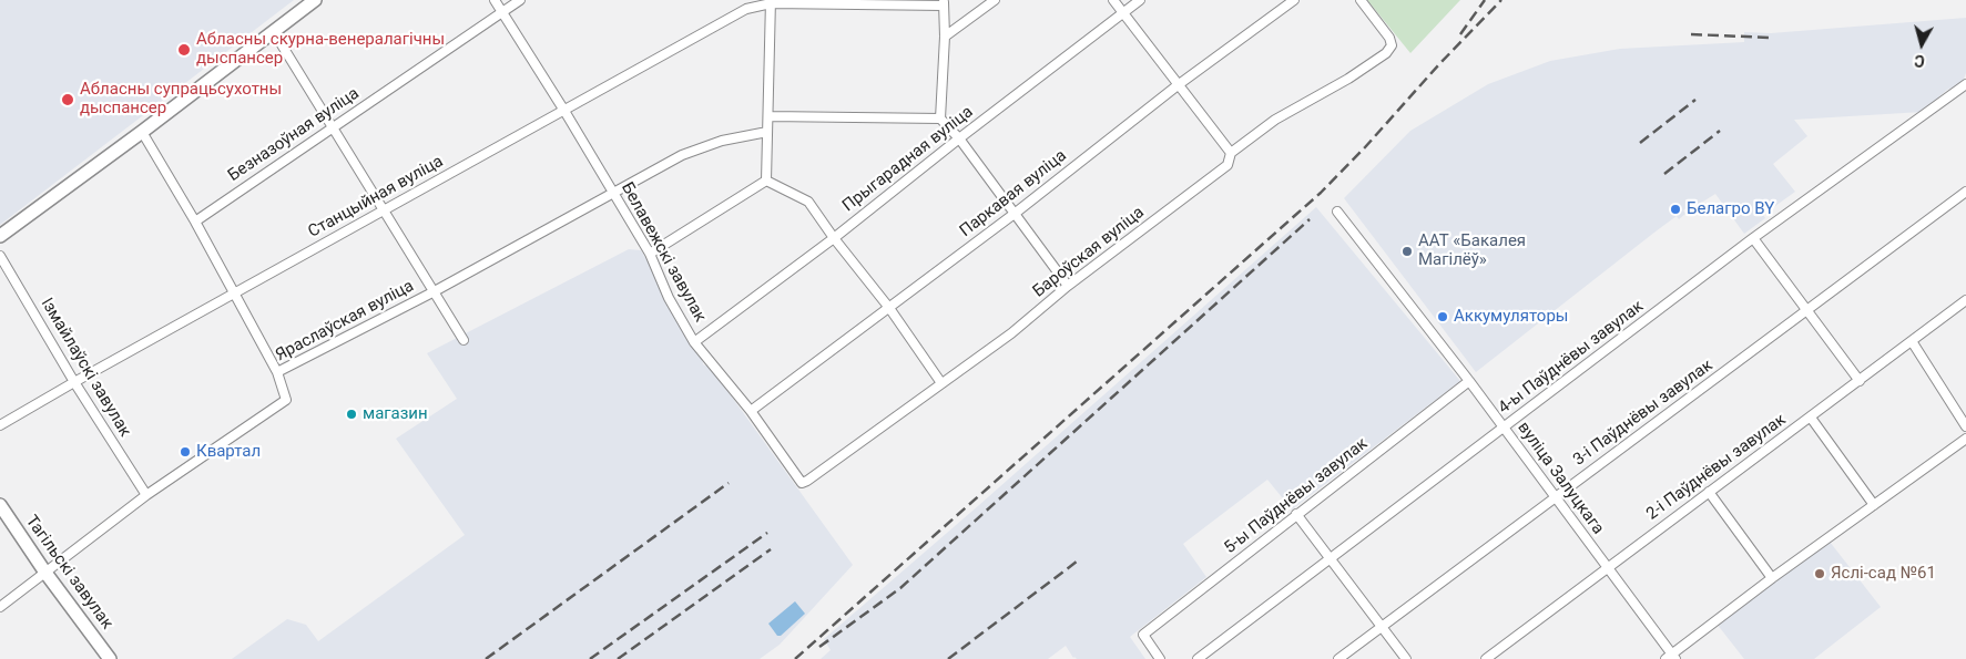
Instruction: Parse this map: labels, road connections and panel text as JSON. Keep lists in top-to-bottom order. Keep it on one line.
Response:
{"streets":{"main road":["Тагільскі завулак"],"street":["Безназоўная вуліца","Прыгарадная вуліца","Паркавая вуліца","Станцыйная вуліца","Белавежскі завулак","Бароўская вуліца","Яраслаўская вуліца","4-ы Паўднёвы завулак","Ізмайлаўскі завулак","3-і Паўднёвы завулак","2-і Паўднёвы завулак","вуліца Залуцкага","5-ы Паўднёвы завулак"]},"crossings":[["Безназоўная вуліца","Белавежскі завулак"],["Прыгарадная вуліца","Белавежскі завулак"],["Паркавая вуліца","Белавежскі завулак"],["Станцыйная вуліца","Белавежскі завулак"],["Станцыйная вуліца","Ізмайлаўскі завулак"],["Белавежскі завулак","Бароўская вуліца"],["Белавежскі завулак","Яраслаўская вуліца"],["Яраслаўская вуліца","Ізмайлаўскі завулак"],["Яраслаўская вуліца","Тагільскі завулак"],["4-ы Паўднёвы завулак","вуліца Залуцкага"],["3-і Паўднёвы завулак","вуліца Залуцкага"],["2-і Паўднёвы завулак","вуліца Залуцкага"],["вуліца Залуцкага","5-ы Паўднёвы завулак"]],"places":["Абласны скурна-венералагічны дыспансер","Абласны супрацьсухотны дыспансер","Белагро BY","ААТ «Бакалея Магілёў»","Аккумуляторы","магазин","Квартал","Яслі-сад №61"],"north":"bottom"}
